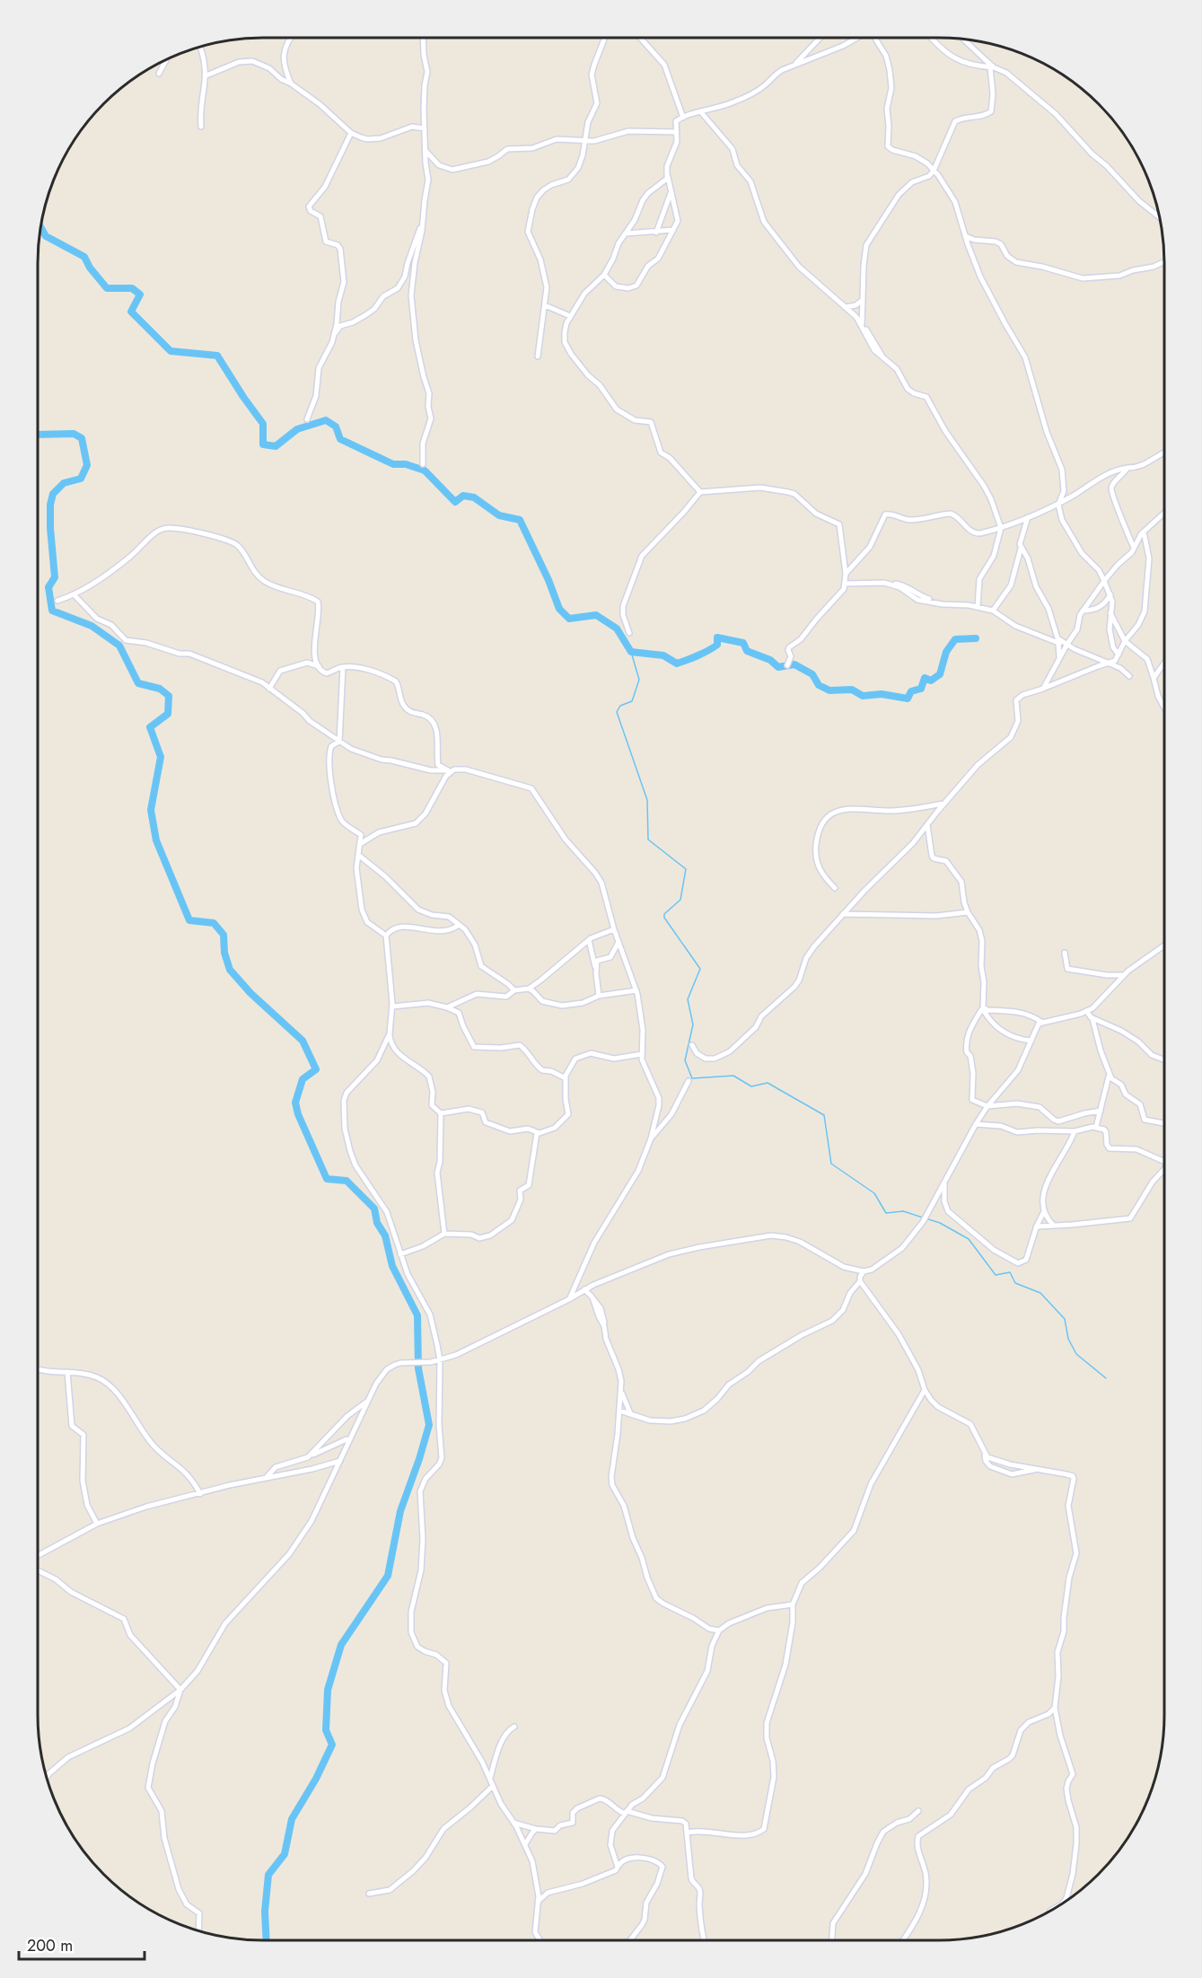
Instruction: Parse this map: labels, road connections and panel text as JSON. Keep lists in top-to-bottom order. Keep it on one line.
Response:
{"scale_bar":"200 m"}
